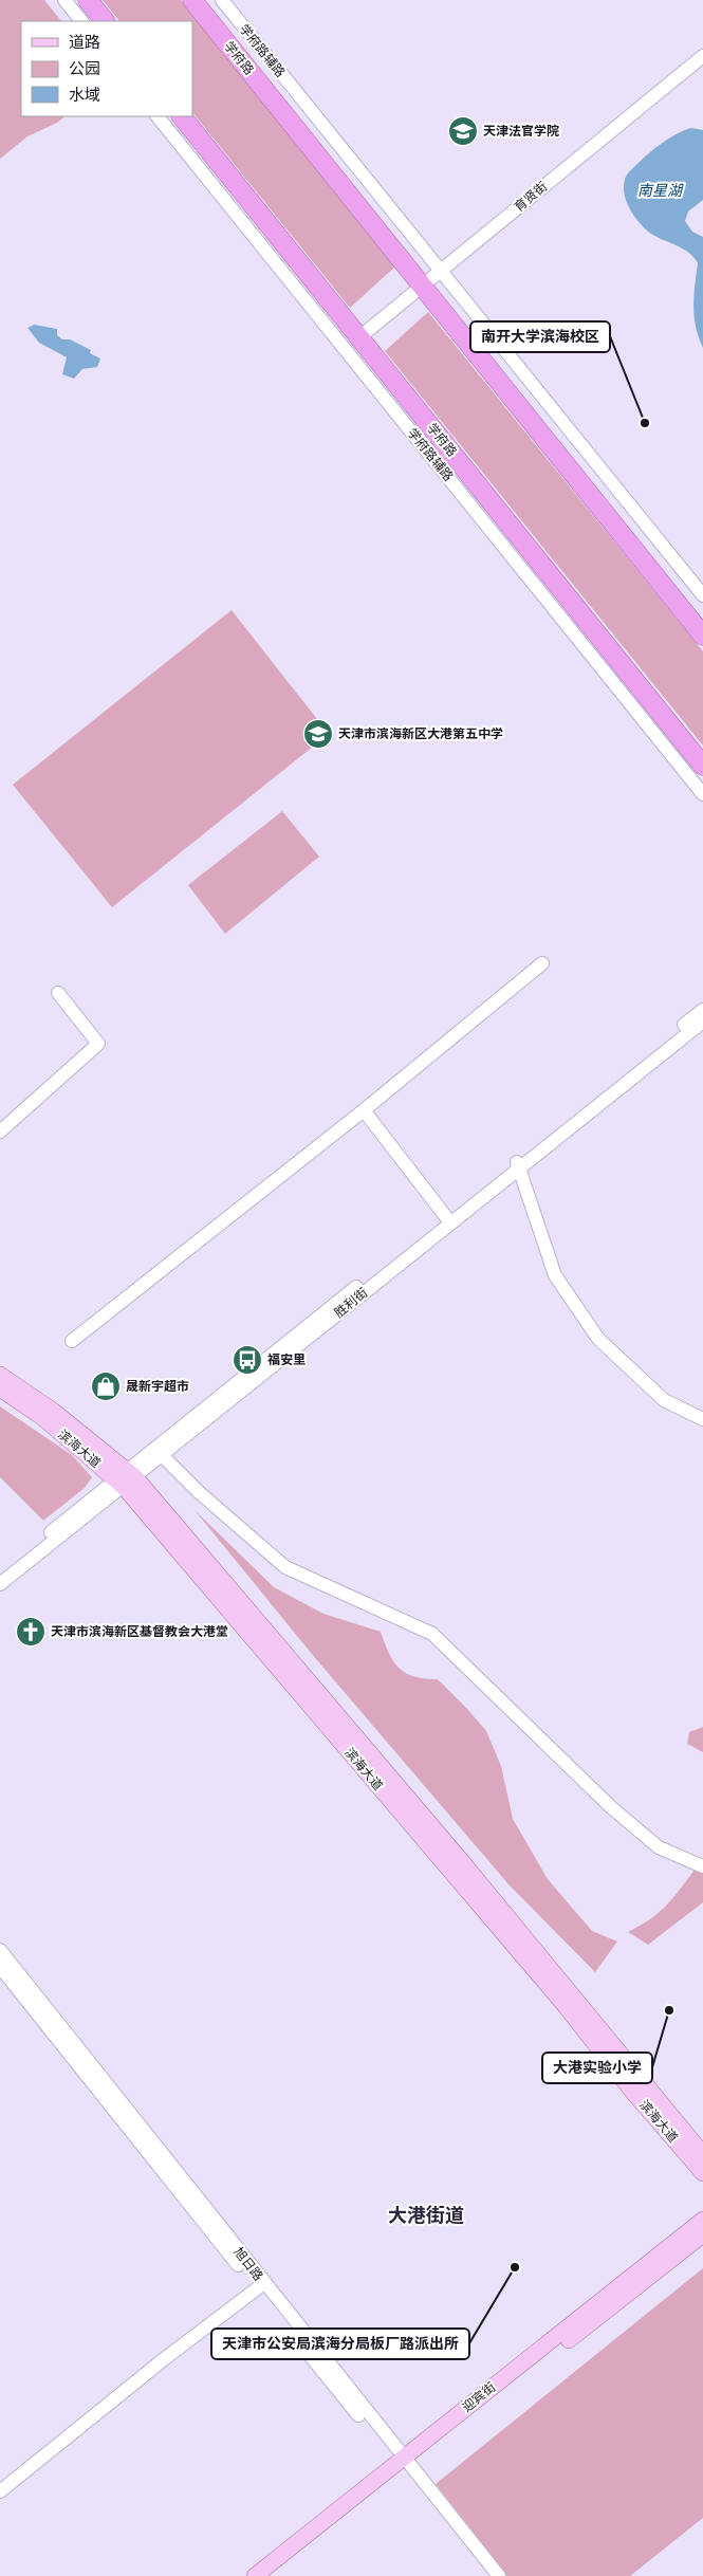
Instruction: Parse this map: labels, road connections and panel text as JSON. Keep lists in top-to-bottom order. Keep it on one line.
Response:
{"streets":{"highway":["学府路"],"main road":["滨海大道","迎宾街"],"street":["学府路辅路","育贤街","胜利街","旭日路"]},"crossings":[["学府路辅路","育贤街"],["学府路","育贤街"],["胜利街","滨海大道"],["旭日路","迎宾街"]],"districts":["大港街道"],"water":["南星湖"],"places":{"school or university":["天津法官学院","天津市滨海新区大港第五中学"],"other":["南开大学滨海校区","大港实验小学","天津市公安局滨海分局板厂路派出所"],"bus stop":["福安里"],"shop":["晟新宇超市"],"church":["天津市滨海新区基督教会大港堂"]},"legend":["道路","公园","水域"]}
